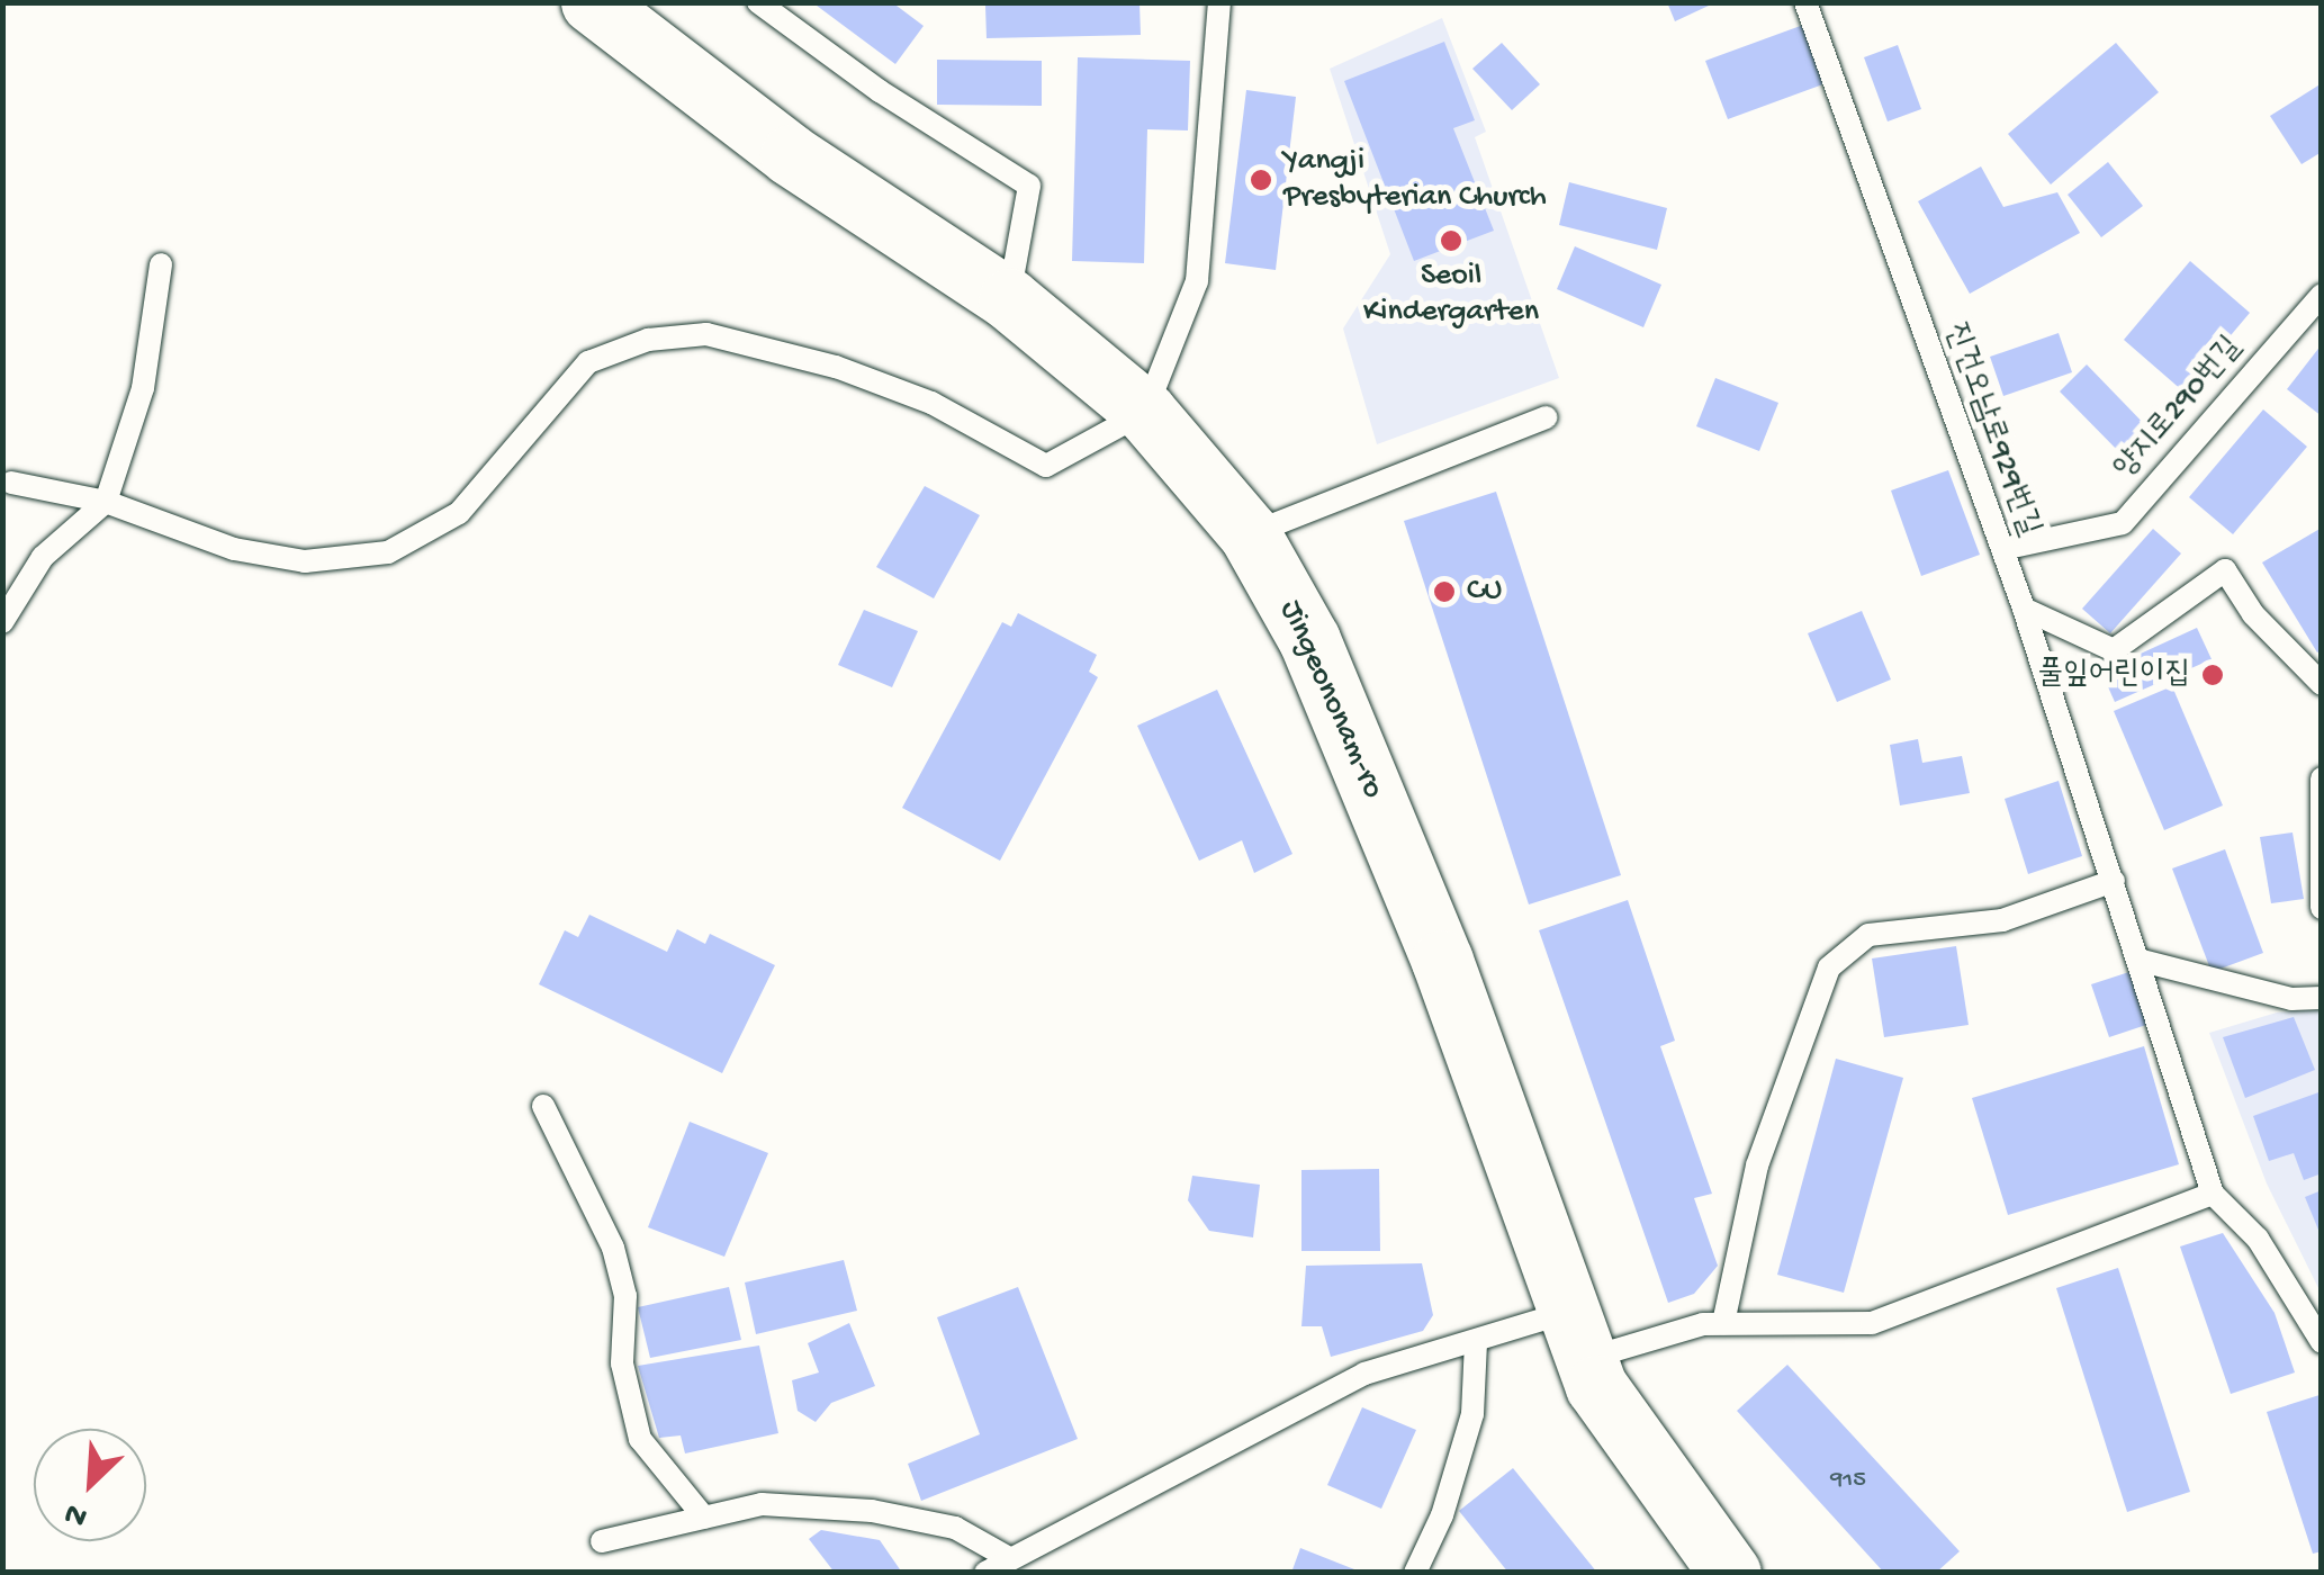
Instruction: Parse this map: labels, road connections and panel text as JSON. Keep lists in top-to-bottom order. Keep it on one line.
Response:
{"streets":{"main road":["Jingeononam-ro"],"lane":["양지로290번길","진건오남로929번길"]},"crossings":[["양지로290번길","진건오남로929번길"]],"places":["Yangji Presbyterian Church","Seoil Kindergarten","CU","풀잎어린이집"],"house_numbers":["915"],"north":"bottom left"}
